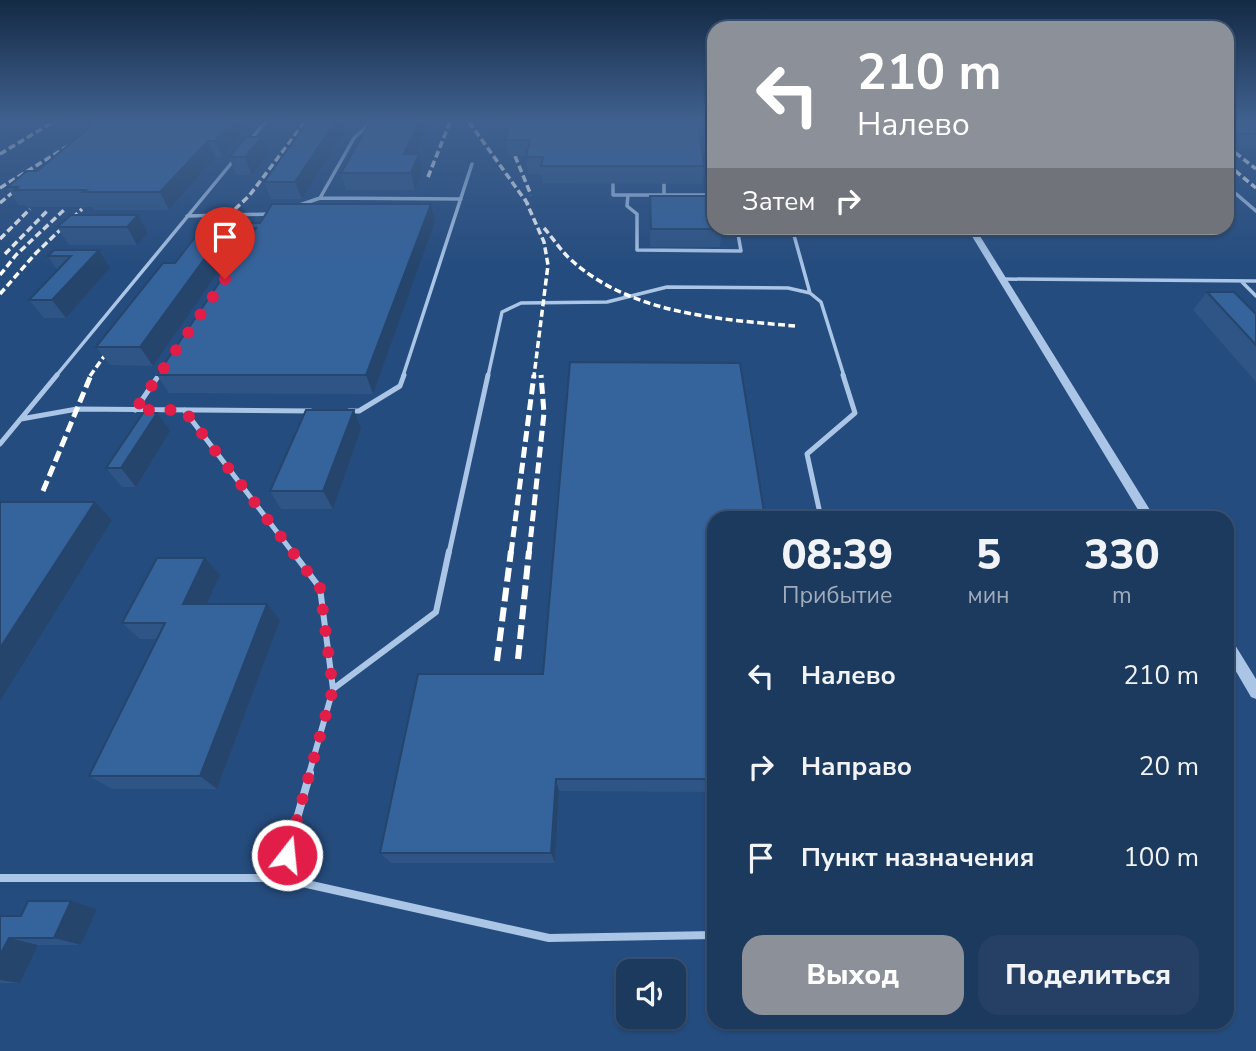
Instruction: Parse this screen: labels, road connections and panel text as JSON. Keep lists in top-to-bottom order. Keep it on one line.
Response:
{"page":{"turn":["210 m","Налево"],"then":"Затем","eta":["08:39","Прибытие","5","мин","330","m"],"list":[{"name":"Налево","value":"210 m"},{"name":"Направо","value":"20 m"},{"name":"Пункт назначения","value":"100 m"}],"buttons":["Выход","Поделиться"]}}
